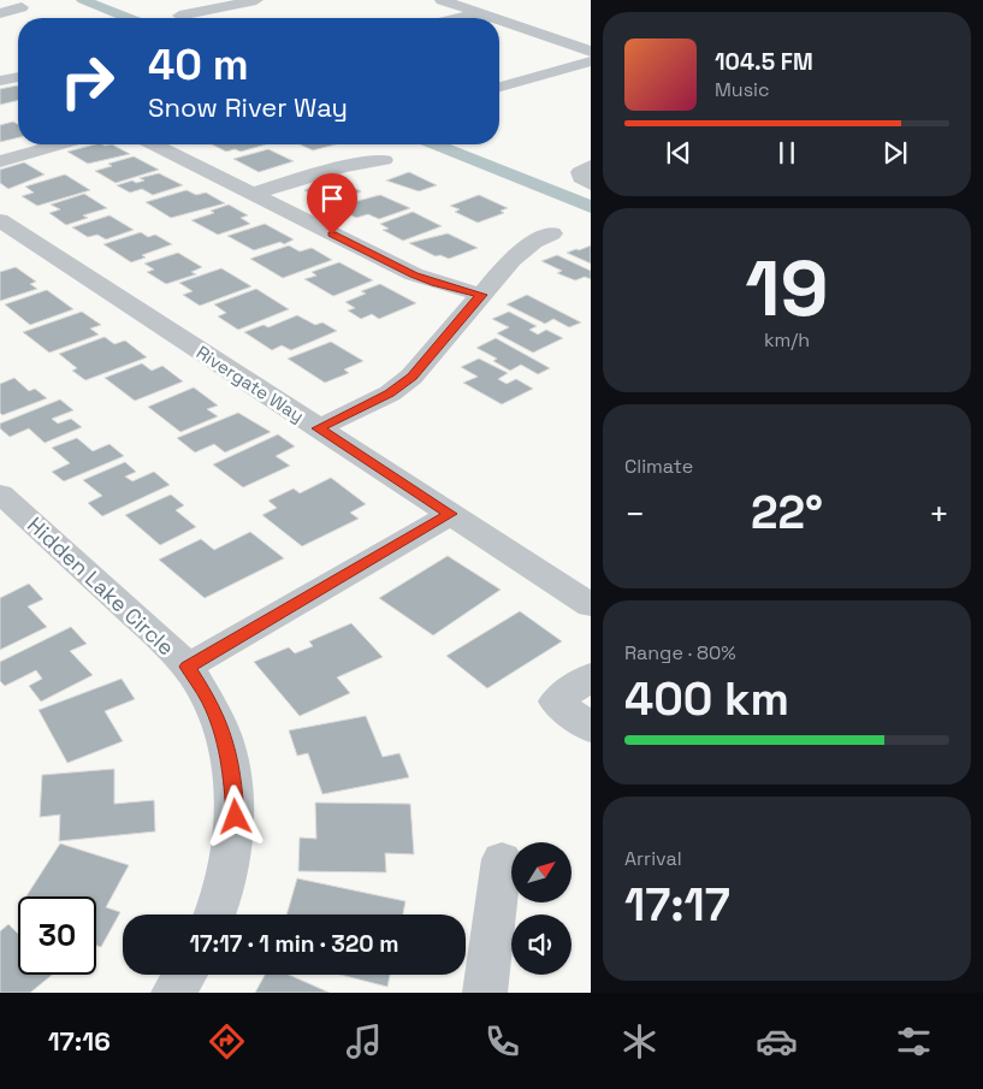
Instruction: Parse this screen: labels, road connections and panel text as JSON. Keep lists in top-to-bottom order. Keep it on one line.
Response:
{"streets":{"street":["Rivergate Way","Hidden Lake Circle"]},"north":"top right","page":{"turn":["40 m","Snow River Way"],"song":["104.5 FM","Music"],"tile":[["19","km/h"],"Climate",["Range · 80%","400 km"],["Arrival","17:17"]],"heat":["−","22°","+"],"limit":"30","trip":"17:17 · 1 min · 320 m","tabs":"17:16"}}
